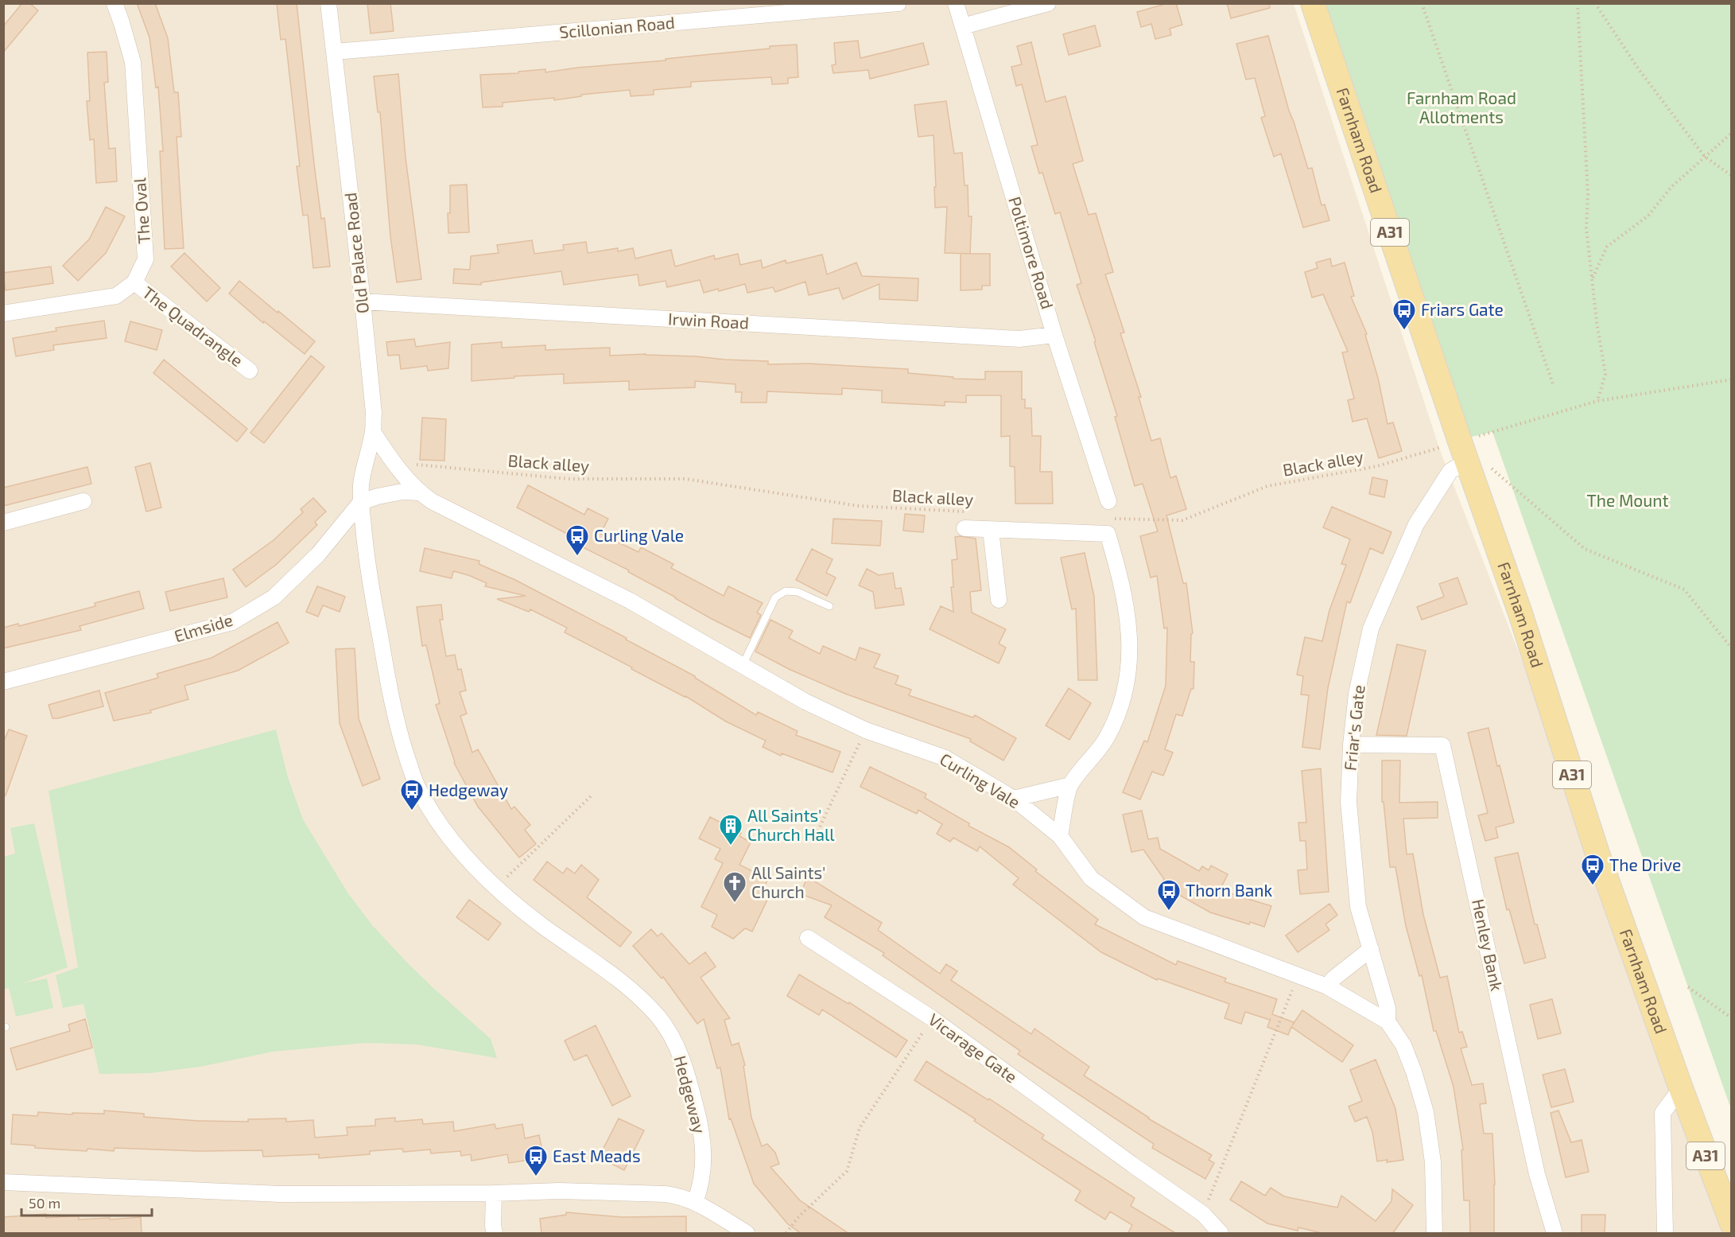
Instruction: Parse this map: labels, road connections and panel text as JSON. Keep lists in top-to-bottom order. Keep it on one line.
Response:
{"streets":{"main road":["Farnham Road","A31"],"street":["Scillonian Road","The Oval","Old Palace Road","Poltimore Road","Irwin Road","The Quadrangle","Elmside","Friar's Gate","Curling Vale","Henley Bank","Vicarage Gate","Hedgeway"],"path":["Black alley"]},"crossings":[["Scillonian Road","Old Palace Road"],["Farnham Road","Black alley"],["Farnham Road","Friar's Gate"],["The Oval","The Quadrangle"],["Old Palace Road","Irwin Road"],["Old Palace Road","Elmside"],["Old Palace Road","Curling Vale"],["Old Palace Road","Hedgeway"],["Poltimore Road","Irwin Road"],["Black alley","Friar's Gate"],["Black alley","Curling Vale"],["Elmside","Hedgeway"],["Friar's Gate","Curling Vale"],["Friar's Gate","Henley Bank"]],"parks":["Farnham Road Allotments","The Mount"],"places":{"bus stop":["Friars Gate","Curling Vale","Hedgeway","The Drive","Thorn Bank","East Meads"],"building":["All Saints' Church Hall"],"church":["All Saints' Church"]},"scale_bar":"50 m"}
